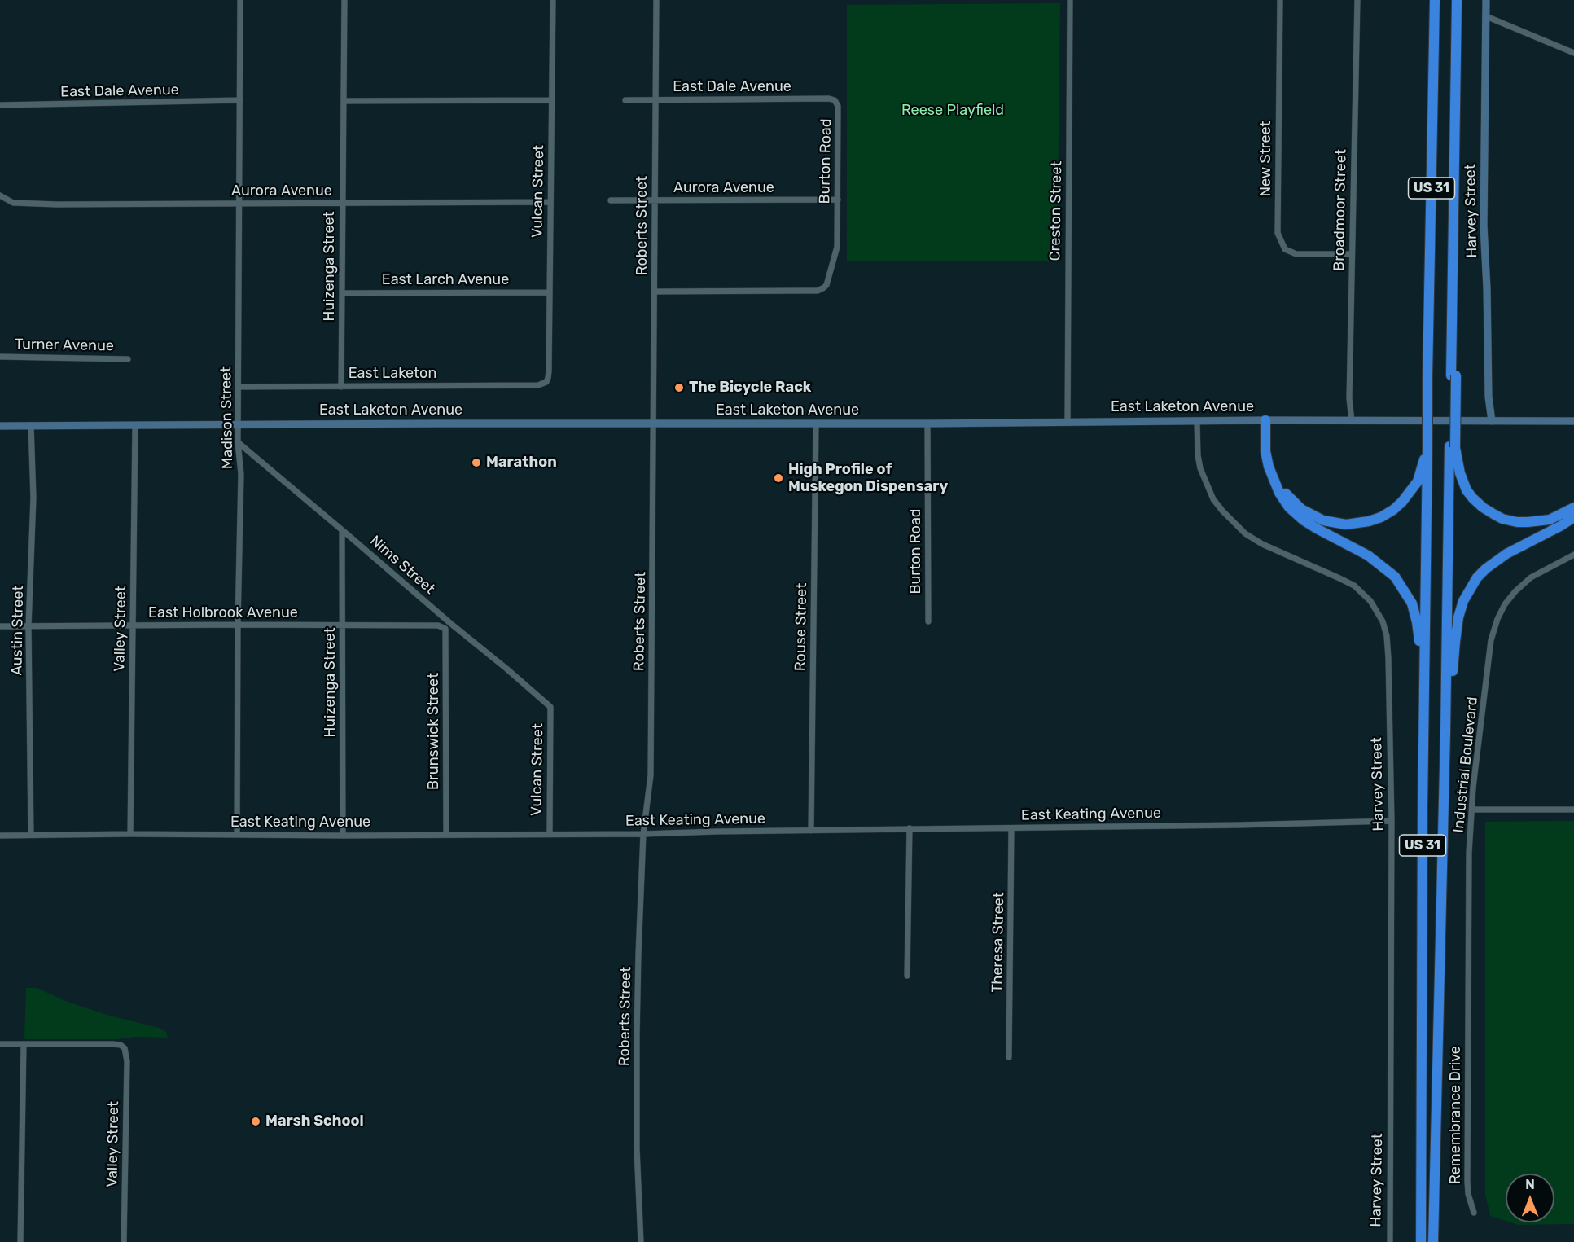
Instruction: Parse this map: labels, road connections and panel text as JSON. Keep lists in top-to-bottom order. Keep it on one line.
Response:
{"streets":{"highway":["US 31"],"main road":["Harvey Street","East Laketon Avenue"],"street":["East Dale Avenue","New Street","Burton Road","Aurora Avenue","Vulcan Street","Broadmoor Street","Creston Street","Roberts Street","Huizenga Street","East Larch Avenue","Turner Avenue","East Laketon","Madison Street","Nims Street","East Holbrook Avenue","Rouse Street","Valley Street","Austin Street","Brunswick Street","Industrial Boulevard","East Keating Avenue","Theresa Street","Remembrance Drive"]},"crossings":[["East Dale Avenue","Burton Road"],["East Dale Avenue","Roberts Street"],["East Dale Avenue","Madison Street"],["New Street","Broadmoor Street"],["Burton Road","Aurora Avenue"],["Burton Road","Roberts Street"],["Burton Road","East Laketon Avenue"],["Aurora Avenue","Vulcan Street"],["Aurora Avenue","Roberts Street"],["Aurora Avenue","Huizenga Street"],["Aurora Avenue","Madison Street"],["Vulcan Street","East Larch Avenue"],["Vulcan Street","East Laketon"],["Vulcan Street","Nims Street"],["Vulcan Street","East Keating Avenue"],["Broadmoor Street","East Laketon Avenue"],["Creston Street","East Laketon Avenue"],["Harvey Street","East Laketon Avenue"],["Harvey Street","East Keating Avenue"],["Roberts Street","East Laketon Avenue"],["Roberts Street","East Keating Avenue"],["Huizenga Street","East Larch Avenue"],["Huizenga Street","East Laketon"],["Huizenga Street","Nims Street"],["Huizenga Street","East Holbrook Avenue"],["Huizenga Street","East Keating Avenue"],["East Laketon","Madison Street"],["East Laketon Avenue","Madison Street"],["East Laketon Avenue","Rouse Street"],["East Laketon Avenue","Valley Street"],["East Laketon Avenue","Austin Street"],["Madison Street","Nims Street"],["Madison Street","East Holbrook Avenue"],["Madison Street","East Keating Avenue"],["East Holbrook Avenue","Valley Street"],["East Holbrook Avenue","Austin Street"],["East Holbrook Avenue","Brunswick Street"],["Rouse Street","East Keating Avenue"],["Valley Street","East Keating Avenue"],["Austin Street","East Keating Avenue"],["Brunswick Street","East Keating Avenue"],["Industrial Boulevard","Remembrance Drive"],["East Keating Avenue","Theresa Street"]],"parks":["Reese Playfield"],"places":["The Bicycle Rack","Marathon","High Profile of Muskegon Dispensary","Marsh School"],"north":"top"}
